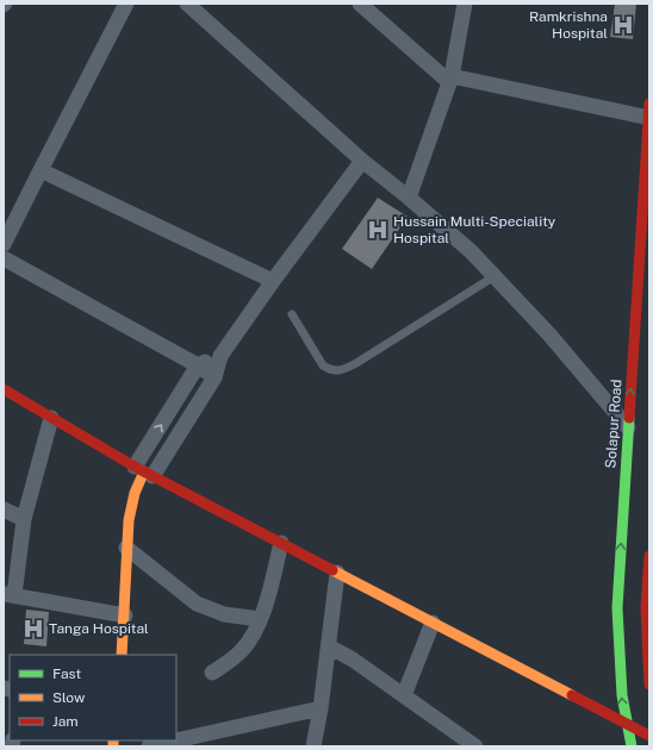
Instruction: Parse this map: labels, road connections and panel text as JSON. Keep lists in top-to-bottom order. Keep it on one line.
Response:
{"streets":{"street":["Solapur Road"]},"one_way":["Solapur Road"],"places":{"hospital":["Ramkrishna Hospital","Hussain Multi-Speciality Hospital","Tanga Hospital"]},"legend":["Fast","Slow","Jam"]}
